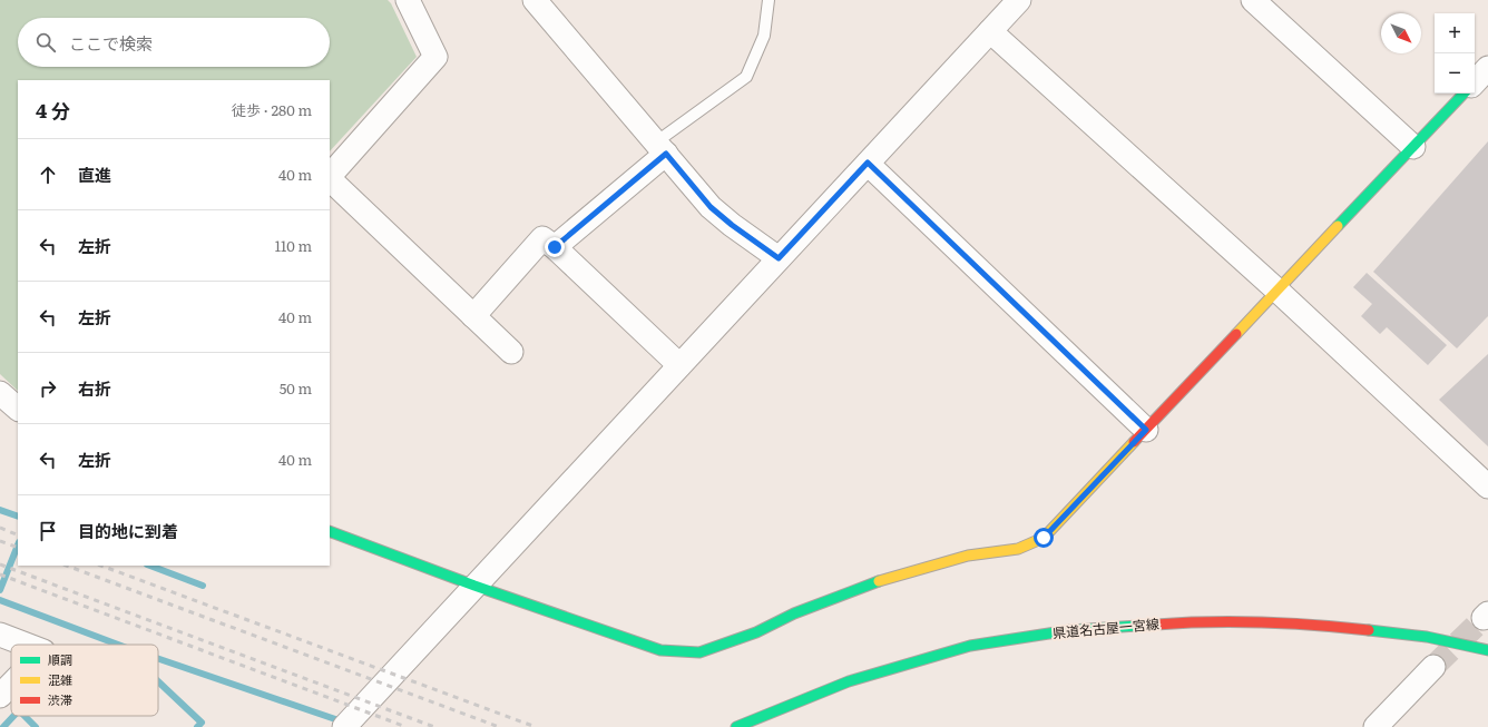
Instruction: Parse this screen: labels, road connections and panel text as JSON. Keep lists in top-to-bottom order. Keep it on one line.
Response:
{"streets":{"street":["県道名古屋一宮線"]},"legend":["順調","混雑","渋滞"],"north":"bottom right","page":{"map_buttons":["+","−"],"search":"ここで検索","heading":["4 分","徒歩 · 280 m"],"list":[["直進","40 m"],["左折","110 m"],["左折","40 m"],["右折","50 m"],["左折","40 m"],"目的地に到着"]}}
